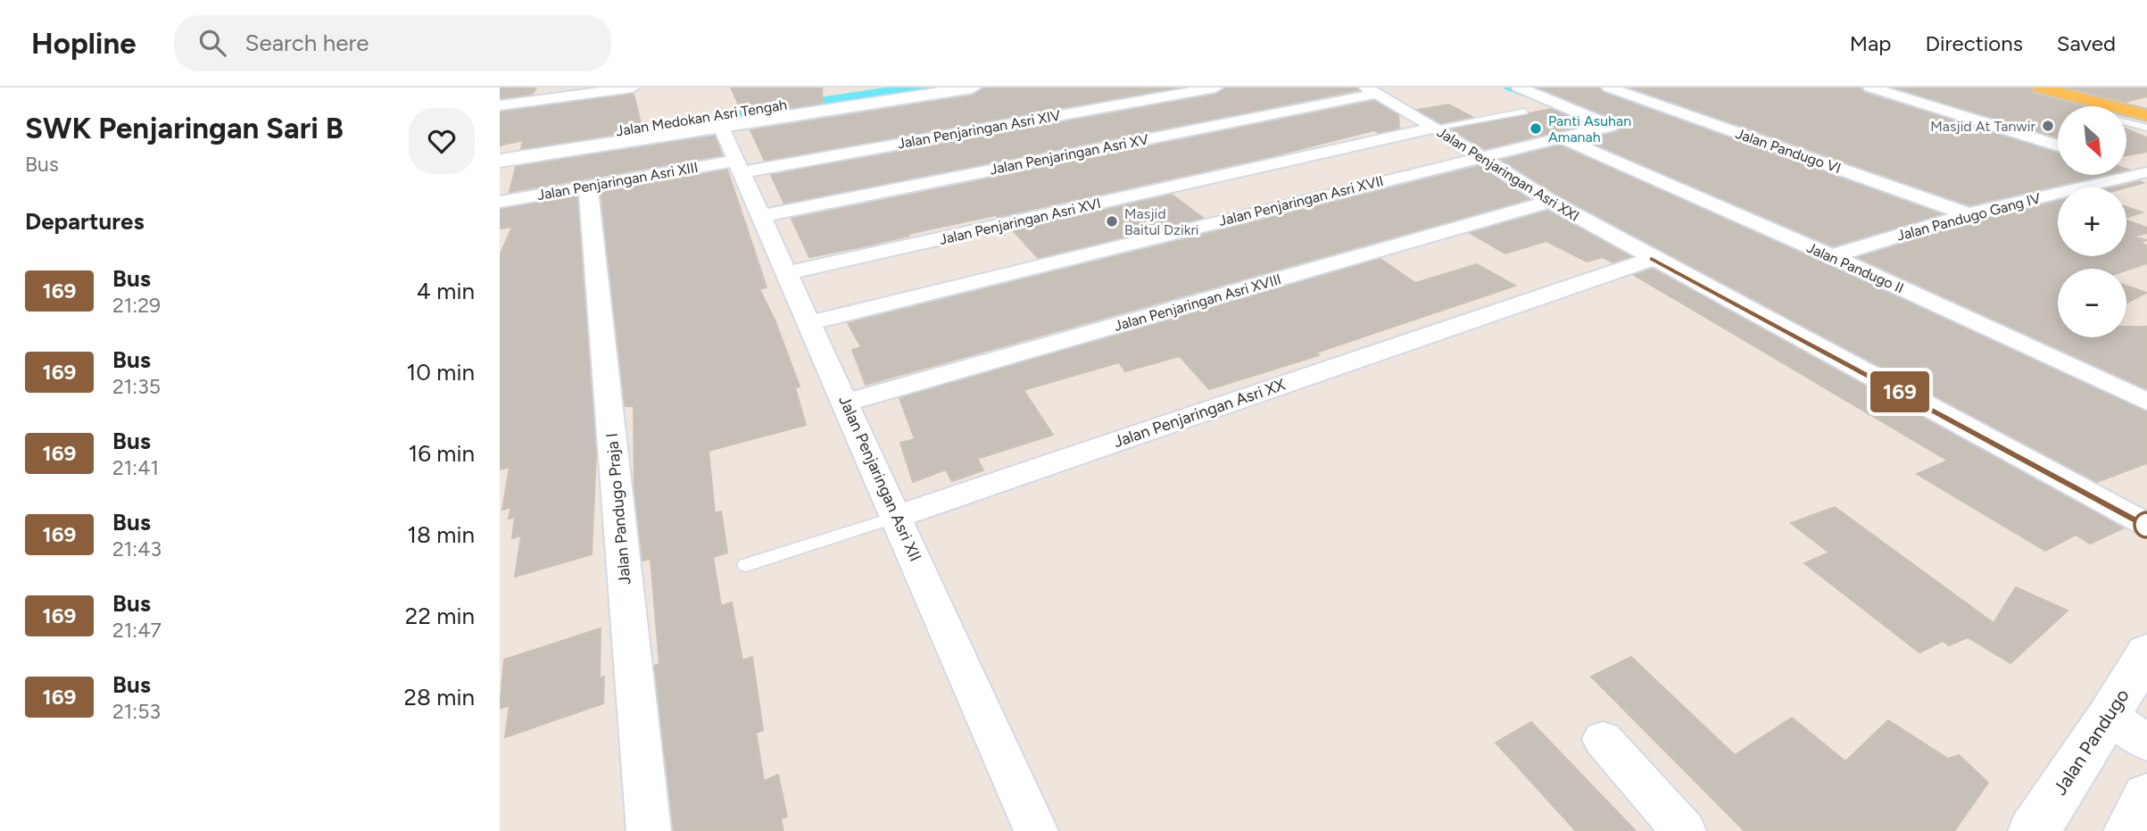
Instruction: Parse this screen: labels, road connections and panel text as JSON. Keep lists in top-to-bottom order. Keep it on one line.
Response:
{"streets":{"street":["Jalan Medokan Asri Tengah","Jalan Penjaringan Asri XIV","Jalan Pandugo VI","Jalan Penjaringan Asri XV","Jalan Penjaringan Asri XXI","Jalan Penjaringan Asri XIII","Jalan Penjaringan Asri XVII","Jalan Pandugo Gang IV","Jalan Penjaringan Asri XVI","Jalan Pandugo II","Jalan Penjaringan Asri XVIII","Jalan Penjaringan Asri XX","Jalan Penjaringan Asri XII","Jalan Pandugo Praja I","Jalan Pandugo"]},"crossings":[["Jalan Penjaringan Asri XIV","Jalan Penjaringan Asri XIII"],["Jalan Penjaringan Asri XIV","Jalan Penjaringan Asri XII"],["Jalan Pandugo VI","Jalan Pandugo Gang IV"],["Jalan Penjaringan Asri XV","Jalan Penjaringan Asri XXI"],["Jalan Penjaringan Asri XV","Jalan Penjaringan Asri XII"],["Jalan Penjaringan Asri XXI","Jalan Penjaringan Asri XVII"],["Jalan Penjaringan Asri XXI","Jalan Penjaringan Asri XVI"],["Jalan Penjaringan Asri XXI","Jalan Penjaringan Asri XVIII"],["Jalan Penjaringan Asri XXI","Jalan Penjaringan Asri XX"],["Jalan Penjaringan Asri XIII","Jalan Penjaringan Asri XII"],["Jalan Penjaringan Asri XIII","Jalan Pandugo Praja I"],["Jalan Penjaringan Asri XVII","Jalan Pandugo II"],["Jalan Penjaringan Asri XVII","Jalan Penjaringan Asri XII"],["Jalan Pandugo Gang IV","Jalan Pandugo II"],["Jalan Penjaringan Asri XVI","Jalan Penjaringan Asri XII"],["Jalan Penjaringan Asri XVIII","Jalan Penjaringan Asri XII"],["Jalan Penjaringan Asri XX","Jalan Penjaringan Asri XII"]],"places":["Masjid At Tanwir","Panti Asuhan Amanah","Masjid Baitul Dzikri"],"lines":["bus line 169"],"north":"bottom right","page":{"header":"Hopline","search":"Search here","nav":["Map","Directions","Saved"],"heading":[["SWK Penjaringan Sari B","Bus"],"Departures"],"on_map":"169","map_buttons":["+","−"],"list":[{"mark":"169","name":"Bus","note":"21:29","value":"4 min"},{"mark":"169","name":"Bus","note":"21:35","value":"10 min"},{"mark":"169","name":"Bus","note":"21:41","value":"16 min"},{"mark":"169","name":"Bus","note":"21:43","value":"18 min"},{"mark":"169","name":"Bus","note":"21:47","value":"22 min"},{"mark":"169","name":"Bus","note":"21:53","value":"28 min"}]}}
